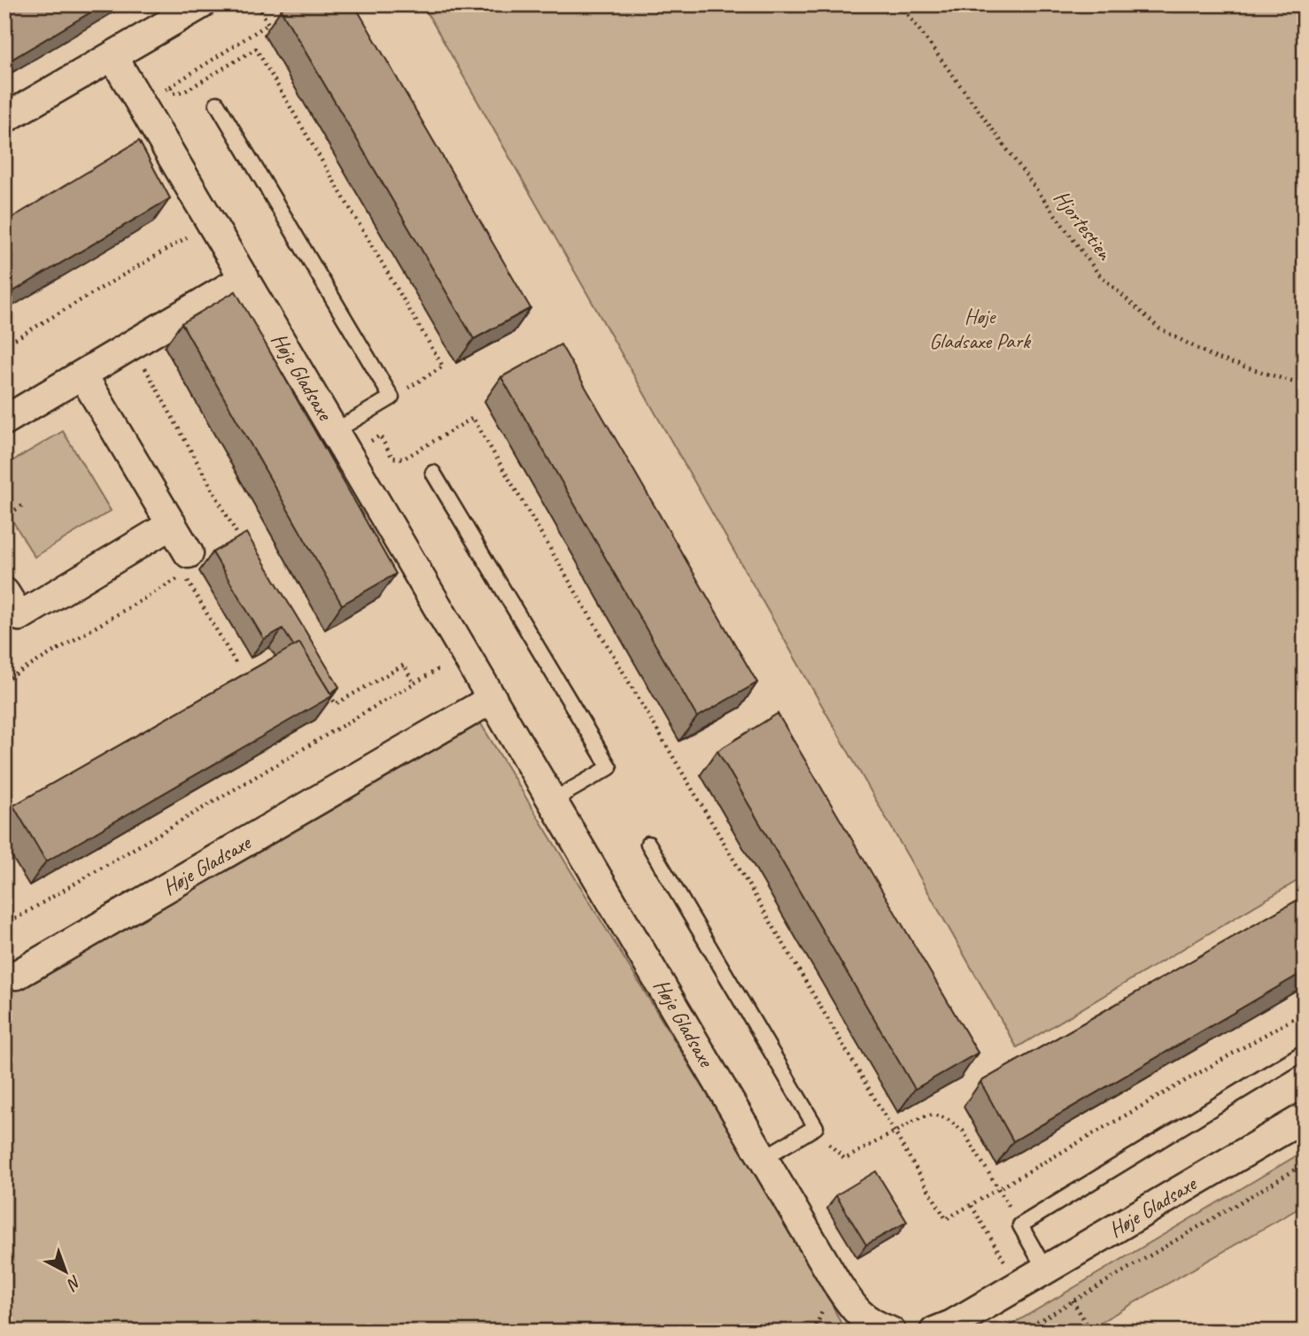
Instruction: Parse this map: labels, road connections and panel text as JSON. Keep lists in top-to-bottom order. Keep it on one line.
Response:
{"streets":{"street":["Høje Gladsaxe"],"path":["Hjortestien"]},"parks":["Høje Gladsaxe Park"],"north":"bottom right"}
